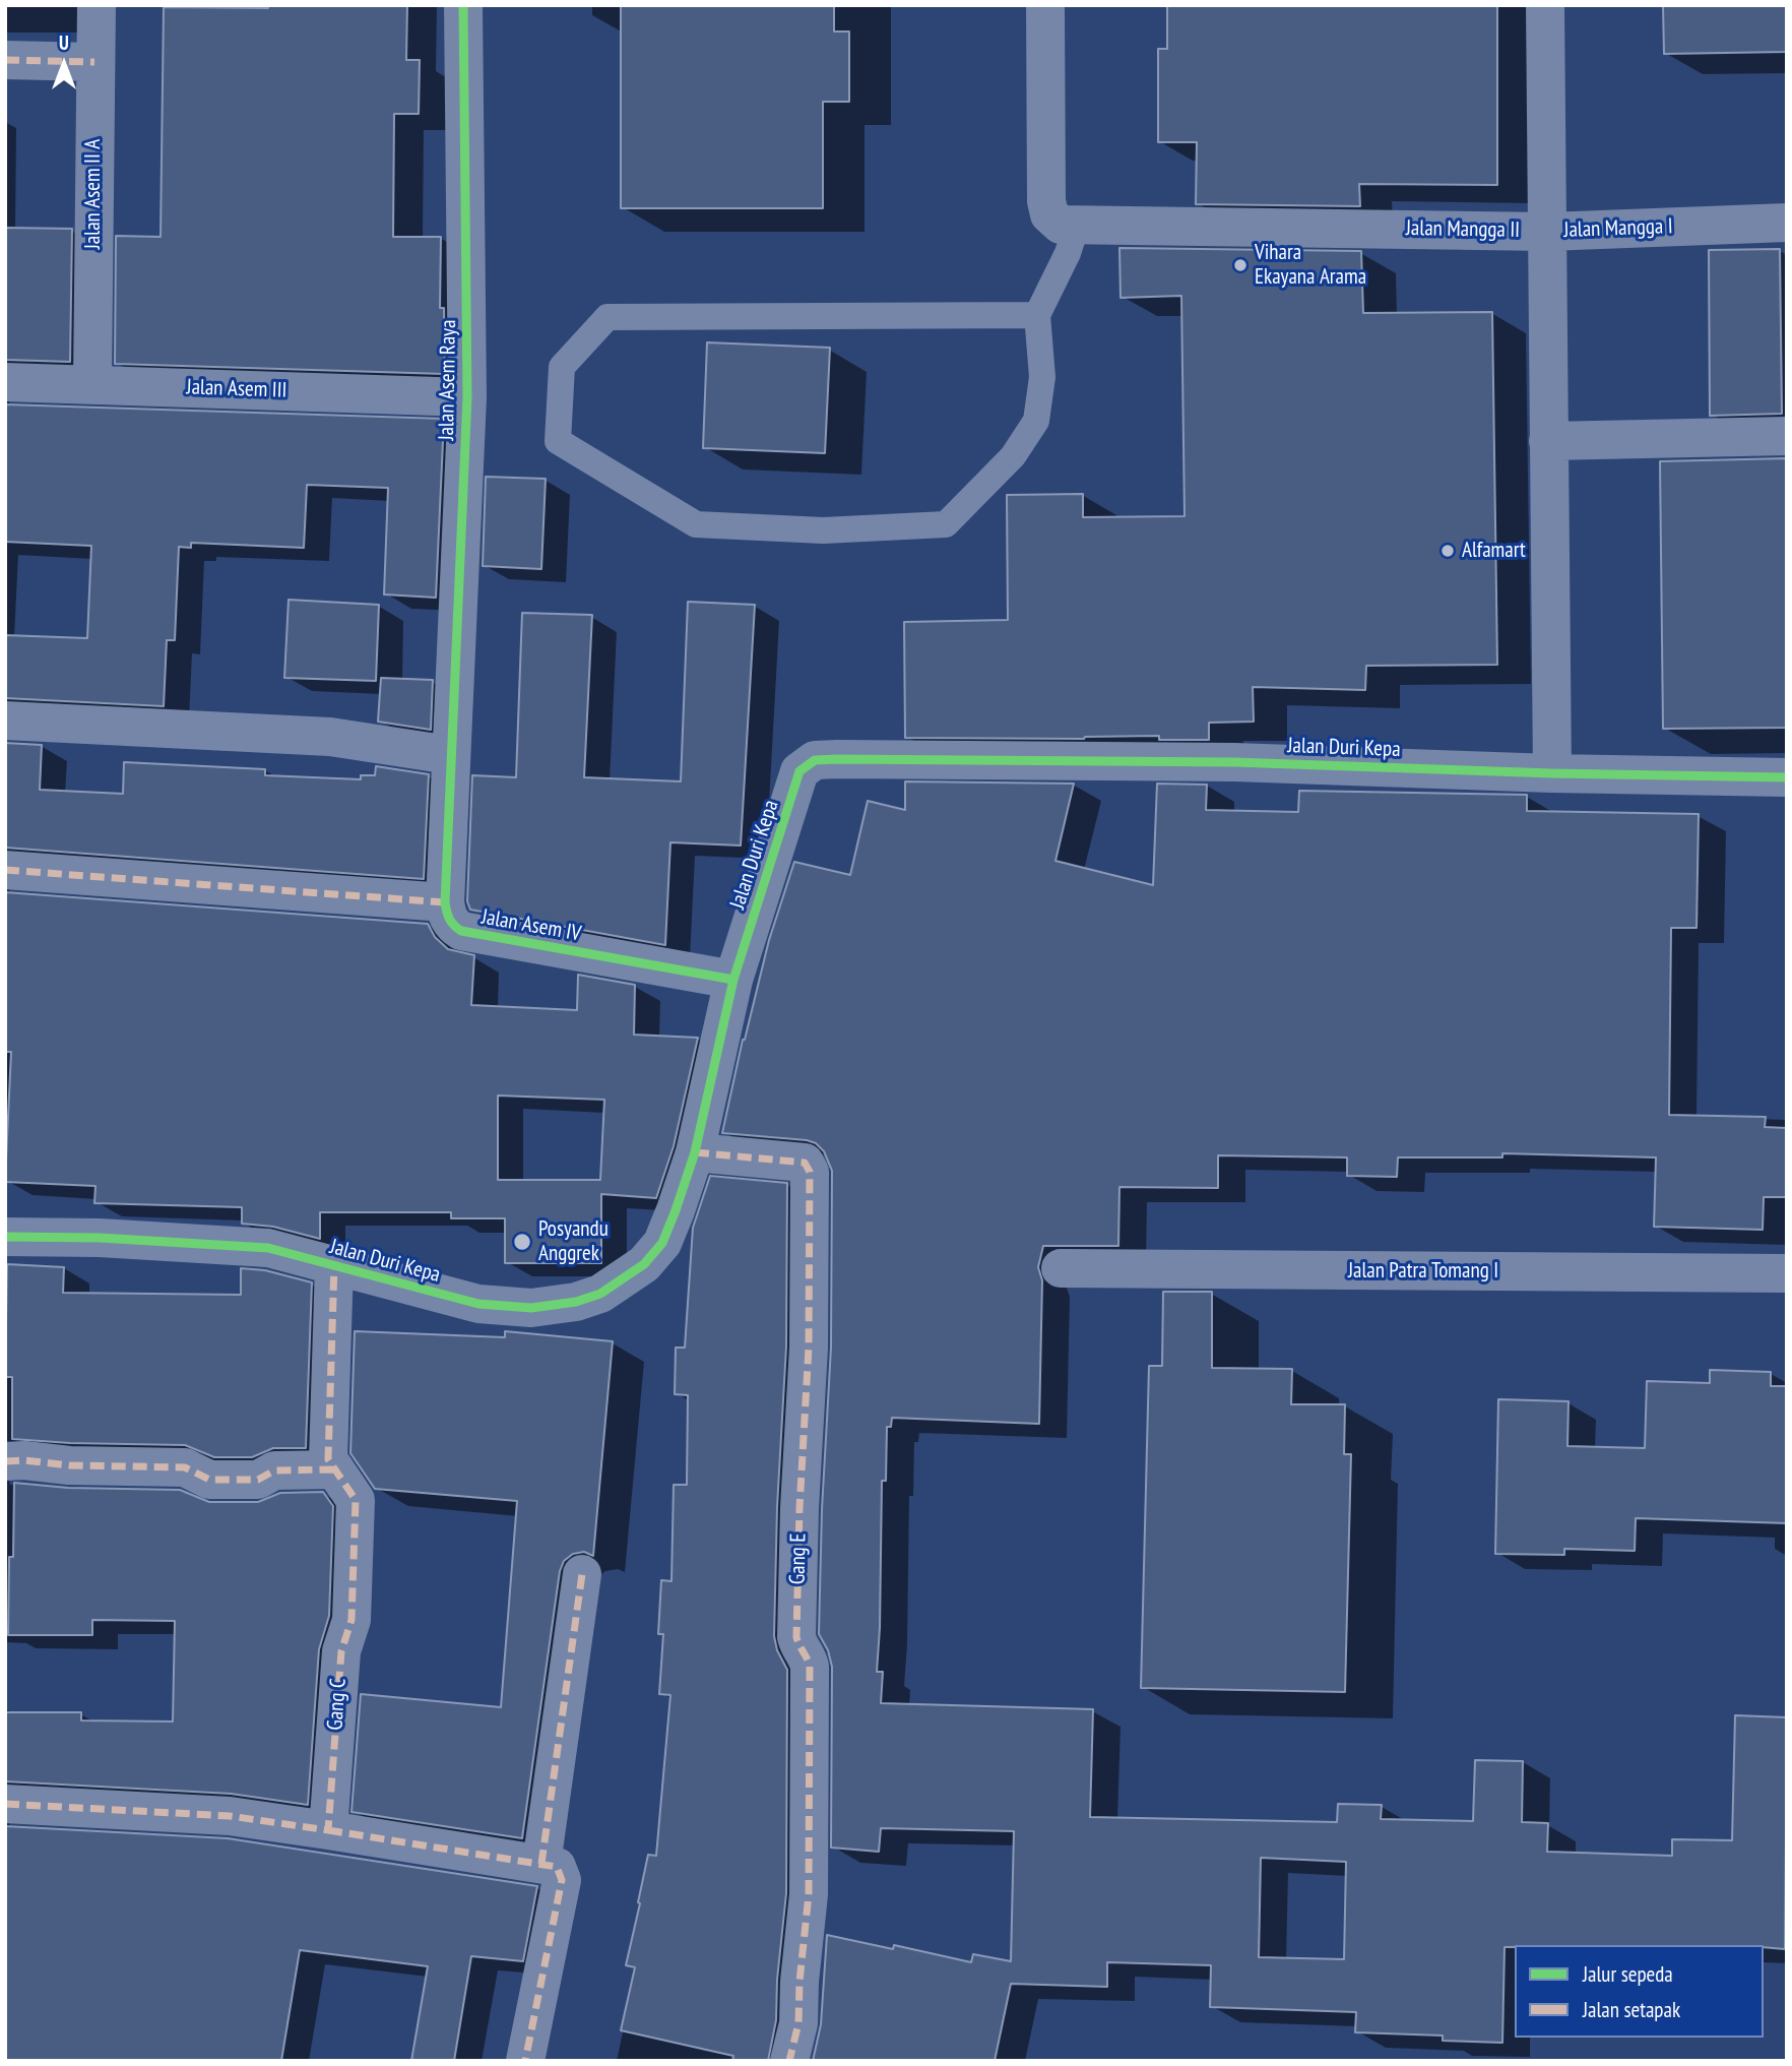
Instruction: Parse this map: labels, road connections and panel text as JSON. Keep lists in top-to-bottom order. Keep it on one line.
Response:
{"streets":{"street":["Jalan Asem II A","Jalan Mangga I","Jalan Mangga II","Jalan Asem Raya","Jalan Asem III","Jalan Duri Kepa","Jalan Asem IV","Jalan Patra Tomang I","Gang E","Gang C"]},"crossings":[["Jalan Asem II A","Jalan Asem III"],["Jalan Mangga I","Jalan Mangga II"],["Jalan Mangga II","Jalan Duri Kepa"],["Jalan Asem Raya","Jalan Asem III"],["Jalan Duri Kepa","Jalan Asem IV"],["Jalan Duri Kepa","Gang E"],["Jalan Duri Kepa","Gang C"]],"places":["Vihara Ekayana Arama","Alfamart","Posyandu Anggrek"],"legend":["Jalur sepeda","Jalan setapak"],"north":"top"}
